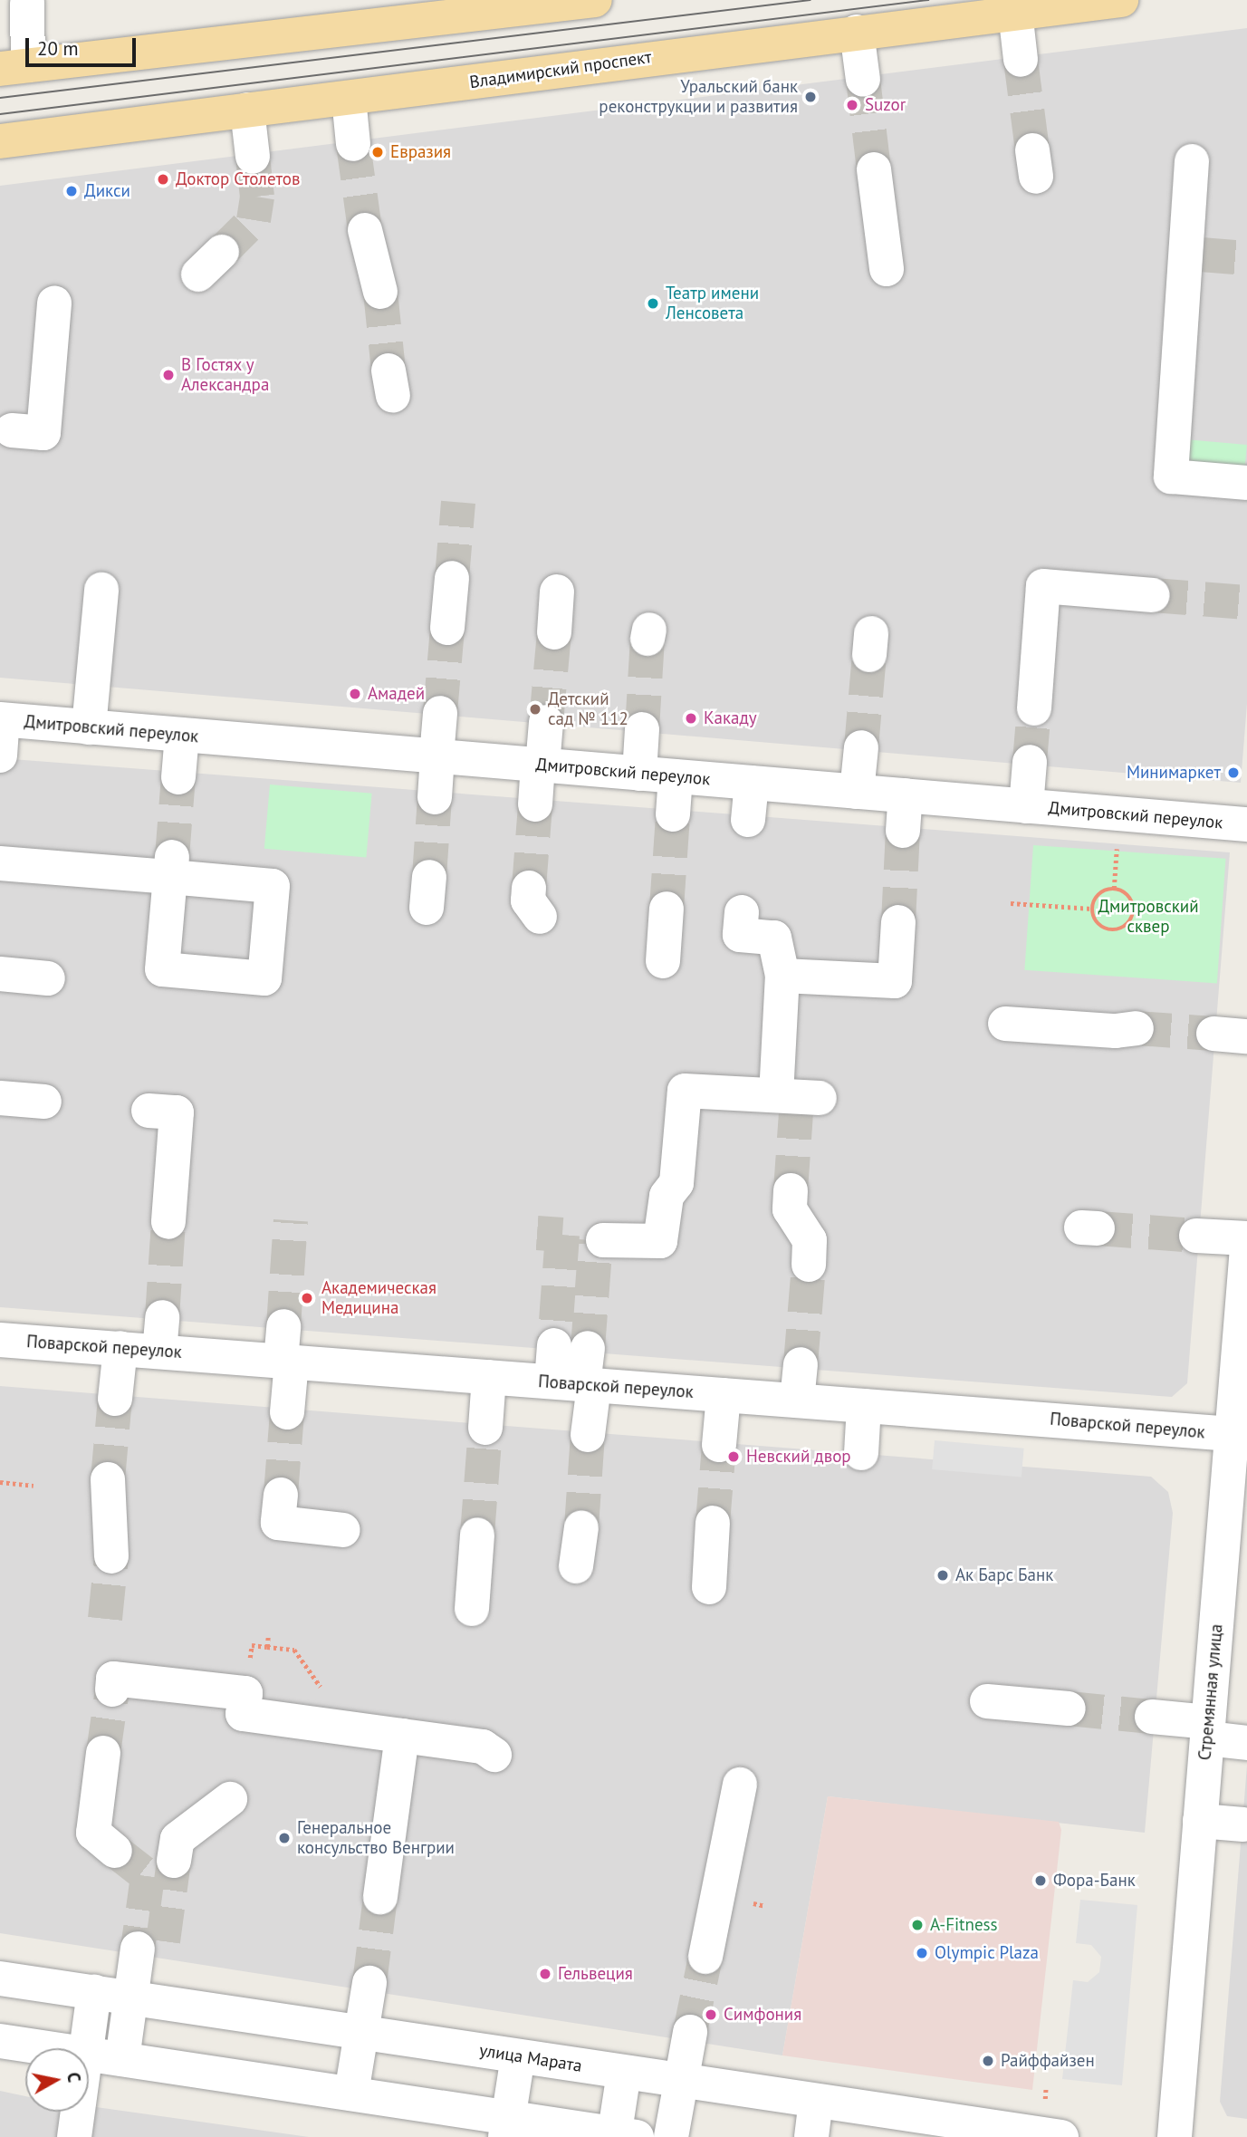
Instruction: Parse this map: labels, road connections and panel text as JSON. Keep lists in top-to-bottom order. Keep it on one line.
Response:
{"streets":{"main road":["Владимирский проспект"],"street":["Дмитровский переулок","Поварской переулок","Стремянная улица","улица Марата"]},"crossings":[["Поварской переулок","Стремянная улица"]],"parks":["Дмитровский сквер"],"places":["Уральский банк реконструкции и развития","Suzor","Евразия","Доктор Столетов","Дикси","Театр имени Ленсовета","В Гостях у Александра","Амадей","Детский сад № 112","Какаду","Минимаркет","Академическая Медицина","Невский двор","Ак Барс Банк","Генеральное консульство Венгрии","Фора-Банк","A-Fitness","Olympic Plaza","Гельвеция","Симфония","Райффайзен"],"scale_bar":"20 m","north":"right"}
